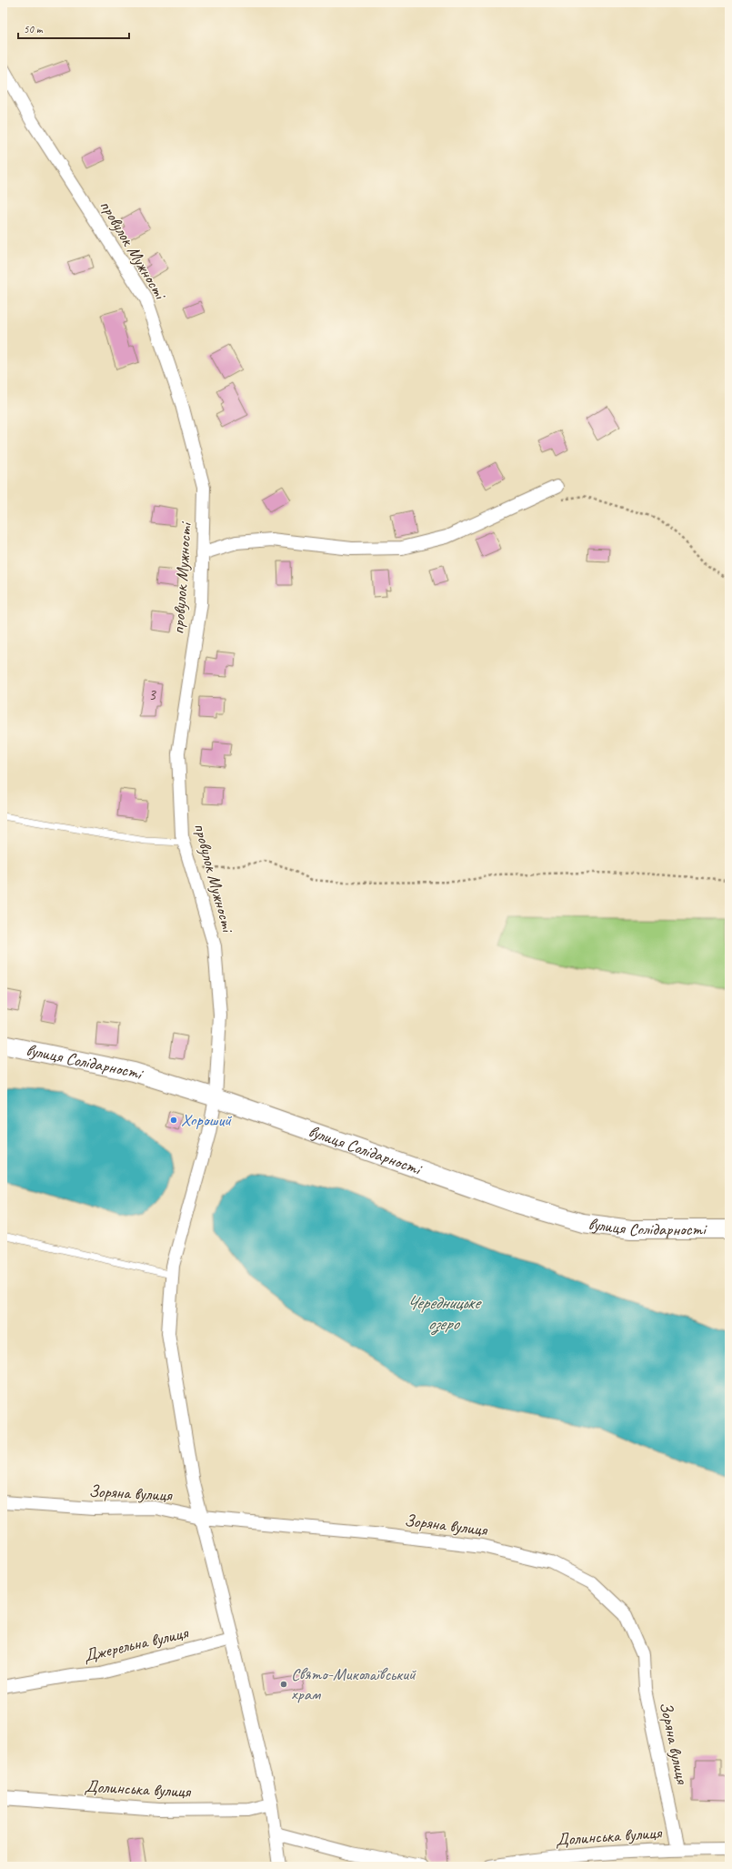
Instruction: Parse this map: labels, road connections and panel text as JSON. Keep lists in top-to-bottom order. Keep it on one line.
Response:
{"streets":{"main road":["вулиця Солідарності"],"street":["провулок Мужності","Зоряна вулиця","Джерельна вулиця","Долинська вулиця"]},"crossings":[["провулок Мужності","вулиця Солідарності"],["провулок Мужності","Зоряна вулиця"],["провулок Мужності","Джерельна вулиця"],["провулок Мужності","Долинська вулиця"],["Зоряна вулиця","Долинська вулиця"]],"water":["Чередницьке озеро"],"places":["Хороший","Свято-Миколаївський храм"],"house_numbers":["3"],"scale_bar":"50 m"}
